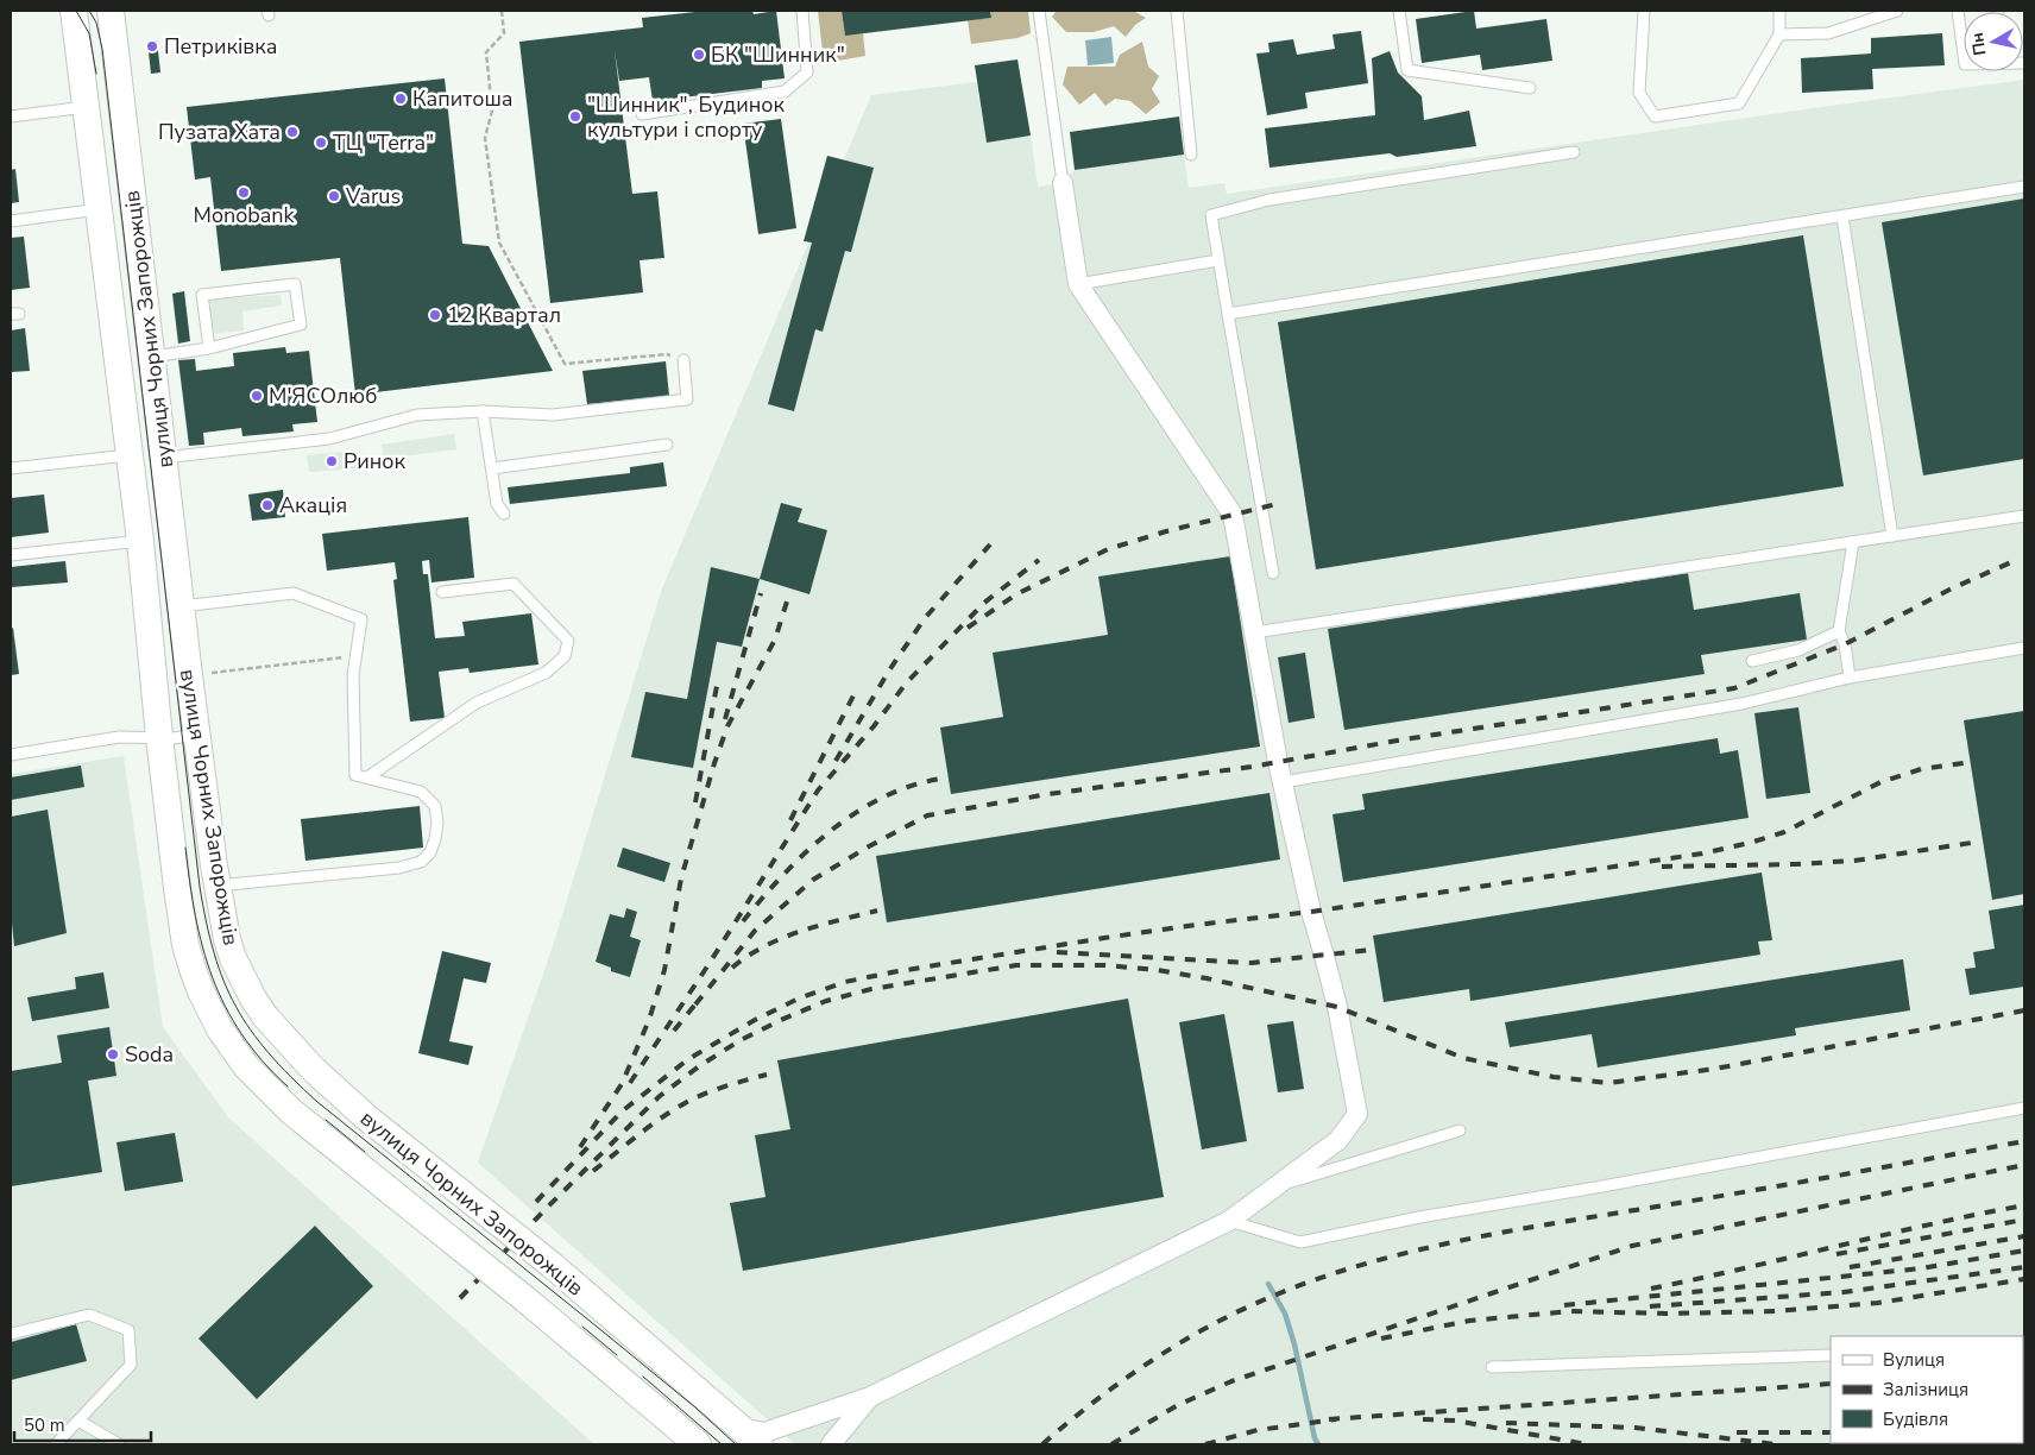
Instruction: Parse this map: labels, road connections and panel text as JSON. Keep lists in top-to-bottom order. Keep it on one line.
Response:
{"streets":{"main road":["вулиця Чорних Запорожців"]},"places":["Петриківка","БК \"Шинник\"","Капитоша","\"Шинник\", Будинок культури і спорту","Пузата Хата","ТЦ \"Terra\"","Monobank","Varus","12 Квартал","М'ЯСОлюб","Ринок","Акація","Soda"],"legend":["Вулиця","Залізниця","Будівля"],"scale_bar":"50 m","north":"left"}
